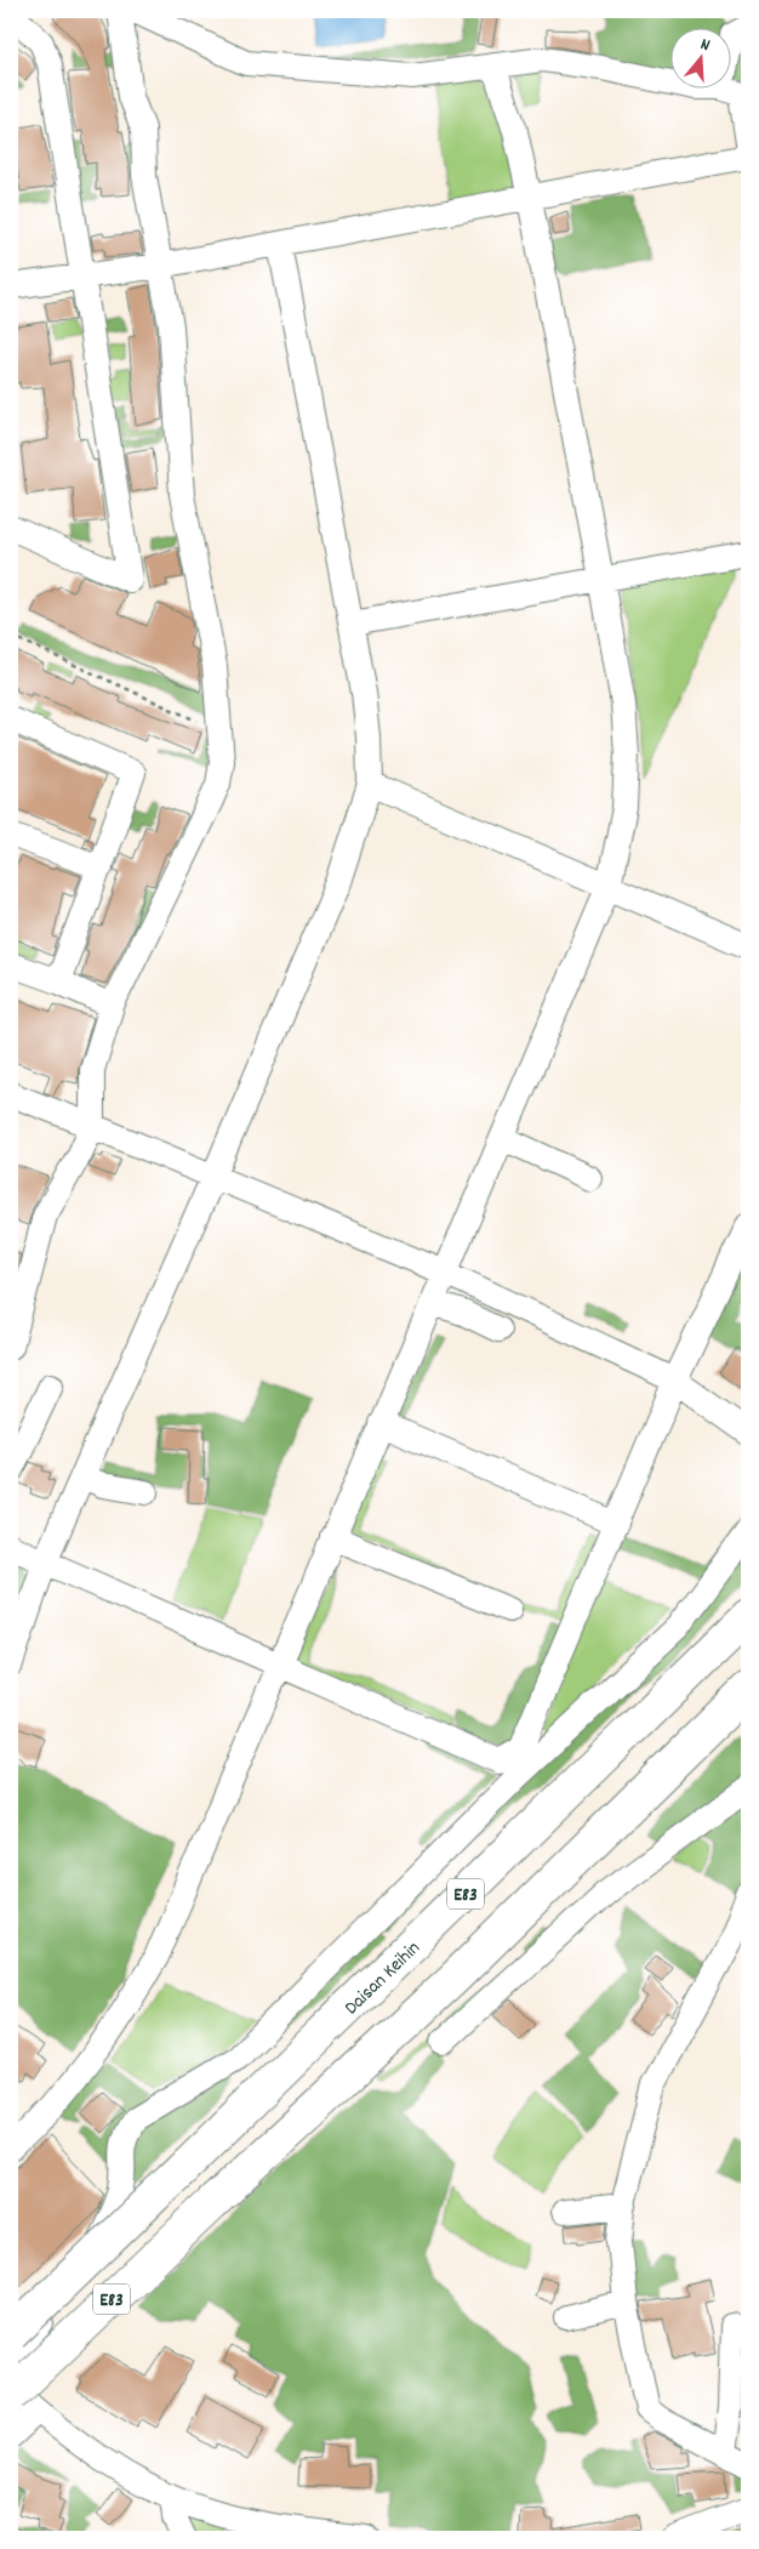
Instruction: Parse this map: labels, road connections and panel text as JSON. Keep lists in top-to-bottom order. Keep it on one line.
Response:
{"streets":{"highway":["E83","Daisan Keihin"]},"north":"top"}
